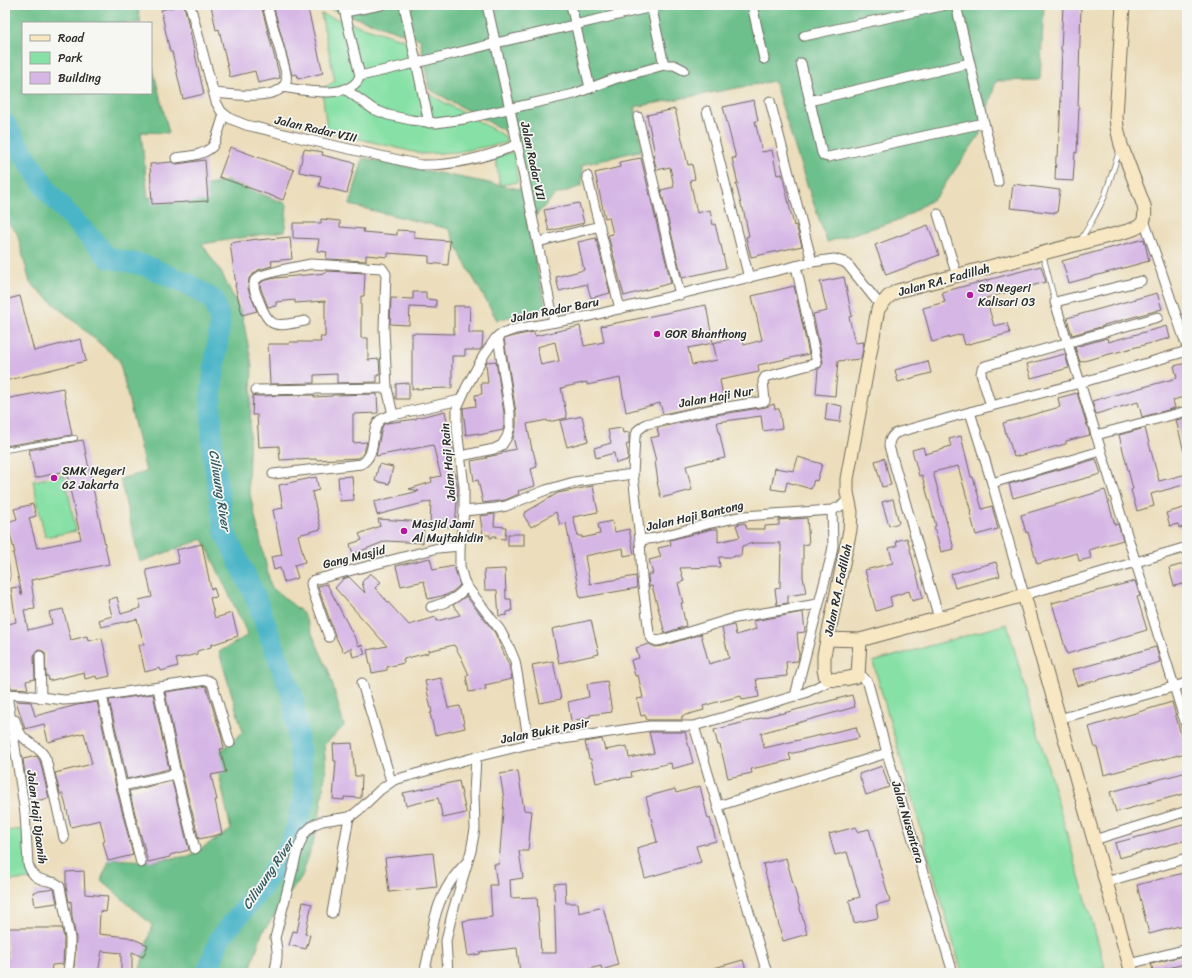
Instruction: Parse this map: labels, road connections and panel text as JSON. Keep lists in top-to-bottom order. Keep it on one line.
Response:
{"streets":{"main road":["Jalan RA. Fadillah"],"street":["Jalan Radar VIII","Jalan Radar VII","Jalan Radar Baru","Jalan Haji Nur","Jalan Haji Rain","Jalan Haji Bantong","Gang Masjid","Jalan Bukit Pasir","Jalan Haji Djaanih","Jalan Nusantara"]},"crossings":[["Jalan Radar VIII","Jalan Radar VII"],["Jalan Radar VII","Jalan Radar Baru"],["Jalan RA. Fadillah","Jalan Radar Baru"],["Jalan RA. Fadillah","Jalan Haji Bantong"],["Jalan RA. Fadillah","Jalan Bukit Pasir"],["Jalan Radar Baru","Jalan Haji Nur"],["Jalan Haji Nur","Jalan Haji Bantong"],["Jalan Haji Rain","Gang Masjid"],["Jalan Haji Rain","Jalan Bukit Pasir"]],"water":["Ciliwung River"],"places":["SD Negeri Kalisari 03","GOR Bhanthong","SMK Negeri 62 Jakarta","Masjid Jami Al Mujtahidin"],"legend":["Road","Park","Building"]}
